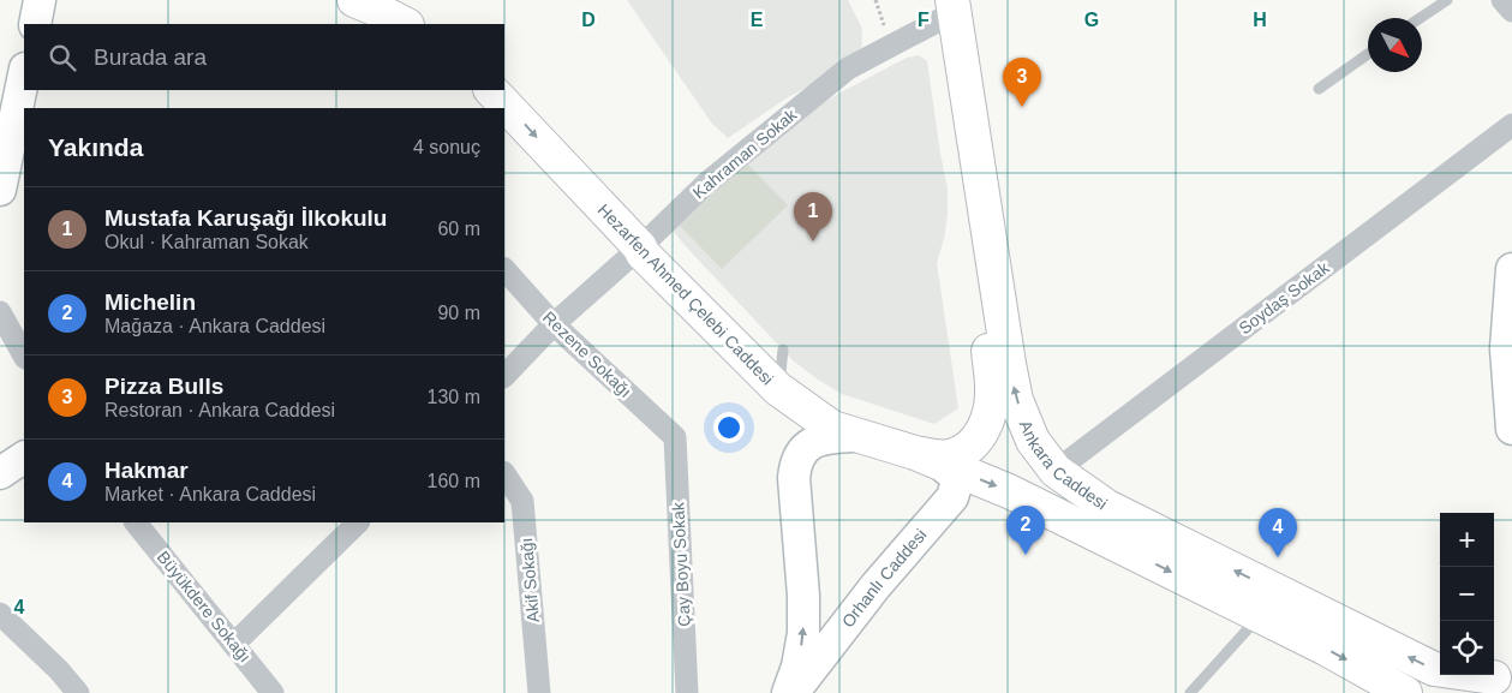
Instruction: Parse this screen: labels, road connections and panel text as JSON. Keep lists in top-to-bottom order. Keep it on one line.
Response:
{"streets":{"main road":["Hezarfen Ahmed Çelebi Caddesi","Ankara Caddesi"],"street":["Kahraman Sokak","Soydaş Sokak","Rezene Sokağı","Çay Boyu Sokak","Orhanlı Caddesi","Akif Sokağı","Büyükdere Sokağı"]},"crossings":[["Kahraman Sokak","Hezarfen Ahmed Çelebi Caddesi"],["Kahraman Sokak","Rezene Sokağı"],["Kahraman Sokak","Ankara Caddesi"],["Hezarfen Ahmed Çelebi Caddesi","Ankara Caddesi"],["Hezarfen Ahmed Çelebi Caddesi","Orhanlı Caddesi"],["Soydaş Sokak","Ankara Caddesi"],["Rezene Sokağı","Çay Boyu Sokak"],["Ankara Caddesi","Orhanlı Caddesi"]],"one_way":["Hezarfen Ahmed Çelebi Caddesi"],"north":"bottom right","page":{"search":"Burada ara","pins":["3","1","2","4"],"heading":["Yakında","4 sonuç"],"list":[{"mark":"1","name":"Mustafa Karuşağı İlkokulu","note":"Okul · Kahraman Sokak","value":"60 m"},{"mark":"2","name":"Michelin","note":"Mağaza · Ankara Caddesi","value":"90 m"},{"mark":"3","name":"Pizza Bulls","note":"Restoran · Ankara Caddesi","value":"130 m"},{"mark":"4","name":"Hakmar","note":"Market · Ankara Caddesi","value":"160 m"}],"map_buttons":["+","−"]},"grid":{"columns":["D","E","F","G","H"],"rows":["4"]}}
